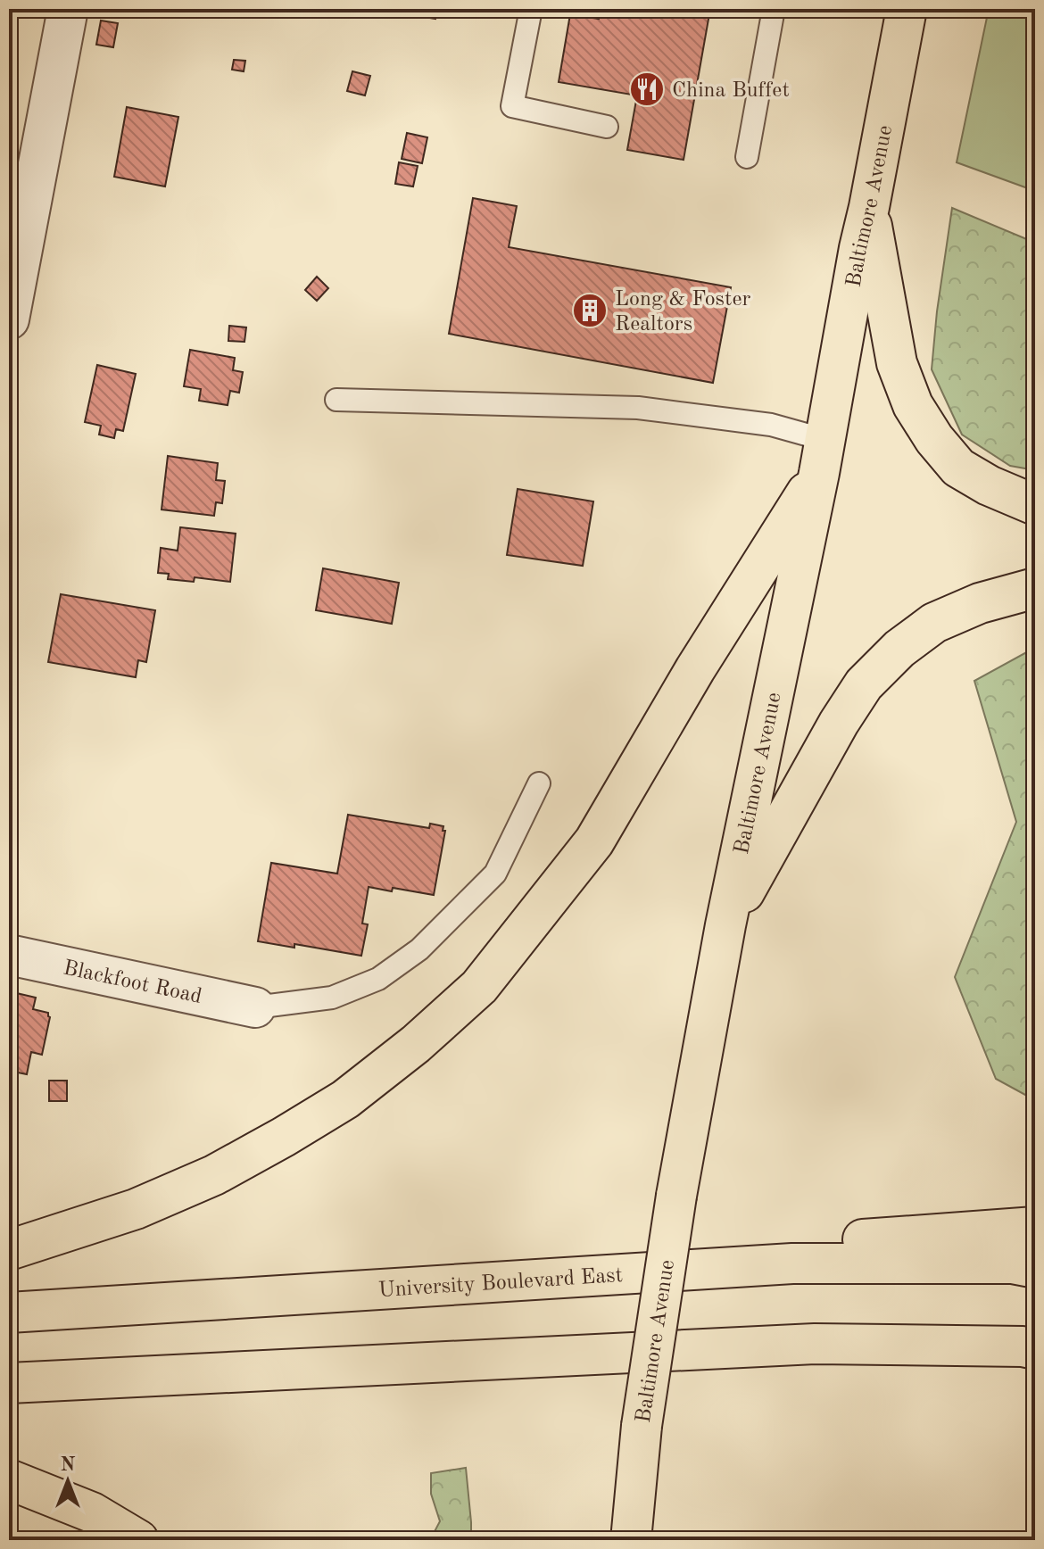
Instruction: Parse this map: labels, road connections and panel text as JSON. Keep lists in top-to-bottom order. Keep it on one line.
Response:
{"streets":{"main road":["Baltimore Avenue","University Boulevard East"],"street":["Blackfoot Road"]},"places":{"restaurant":["China Buffet"],"building":["Long & Foster Realtors"]},"north":"top"}
